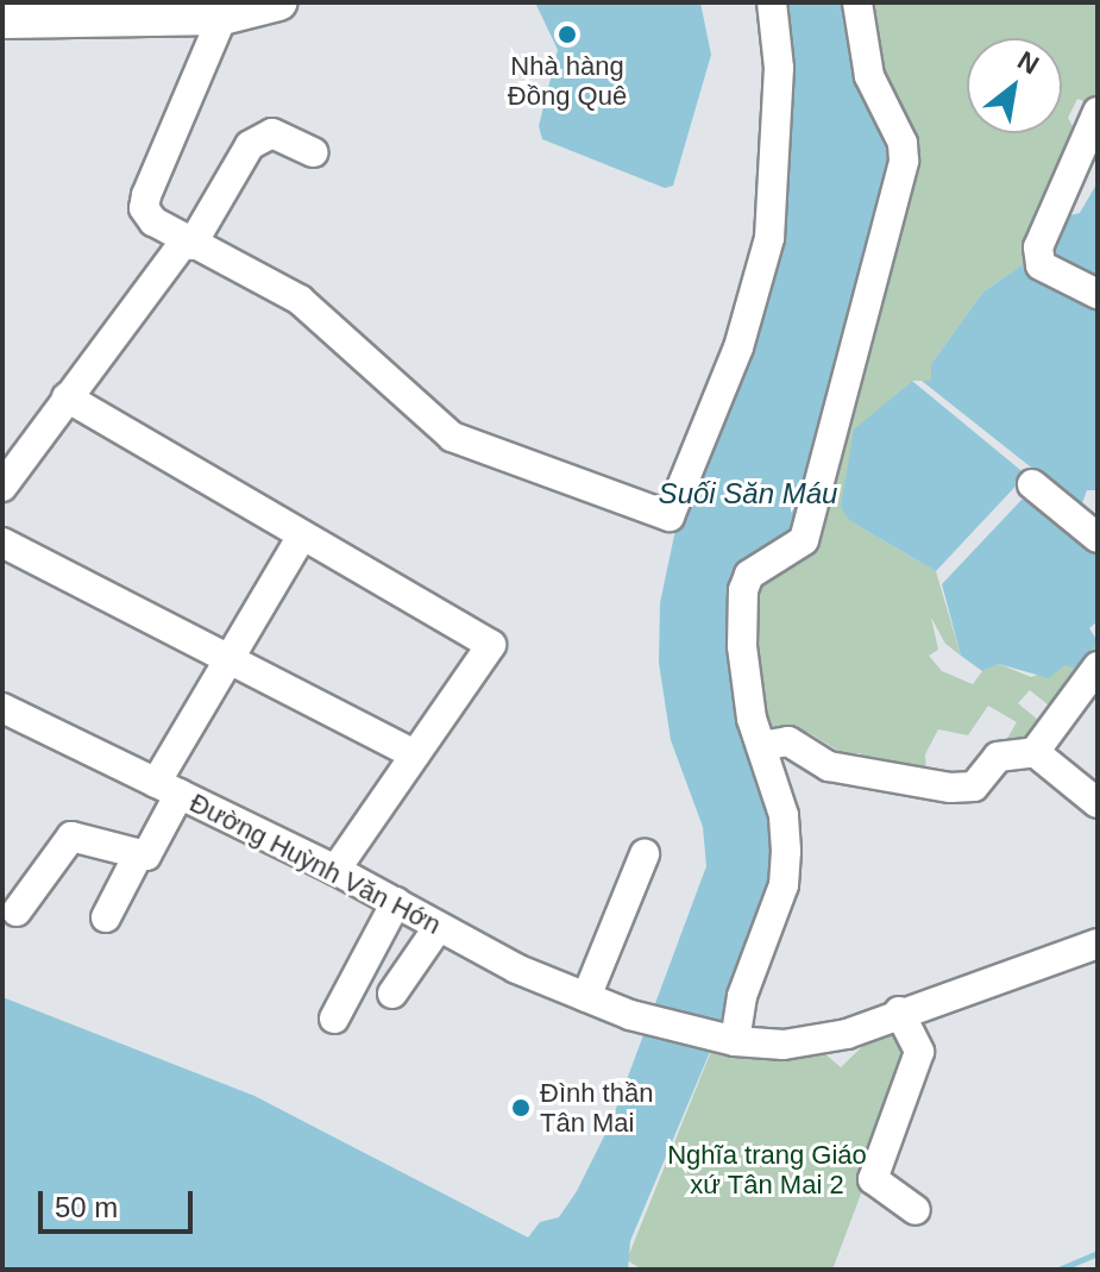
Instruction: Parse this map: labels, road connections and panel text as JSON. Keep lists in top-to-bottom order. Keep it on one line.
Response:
{"streets":{"street":["Đường Huỳnh Văn Hớn"]},"water":["Suối Săn Máu"],"parks":["Nghĩa trang Giáo xứ Tân Mai 2"],"places":["Nhà hàng Đồng Quê","Đình thần Tân Mai"],"scale_bar":"50 m","north":"top right"}
